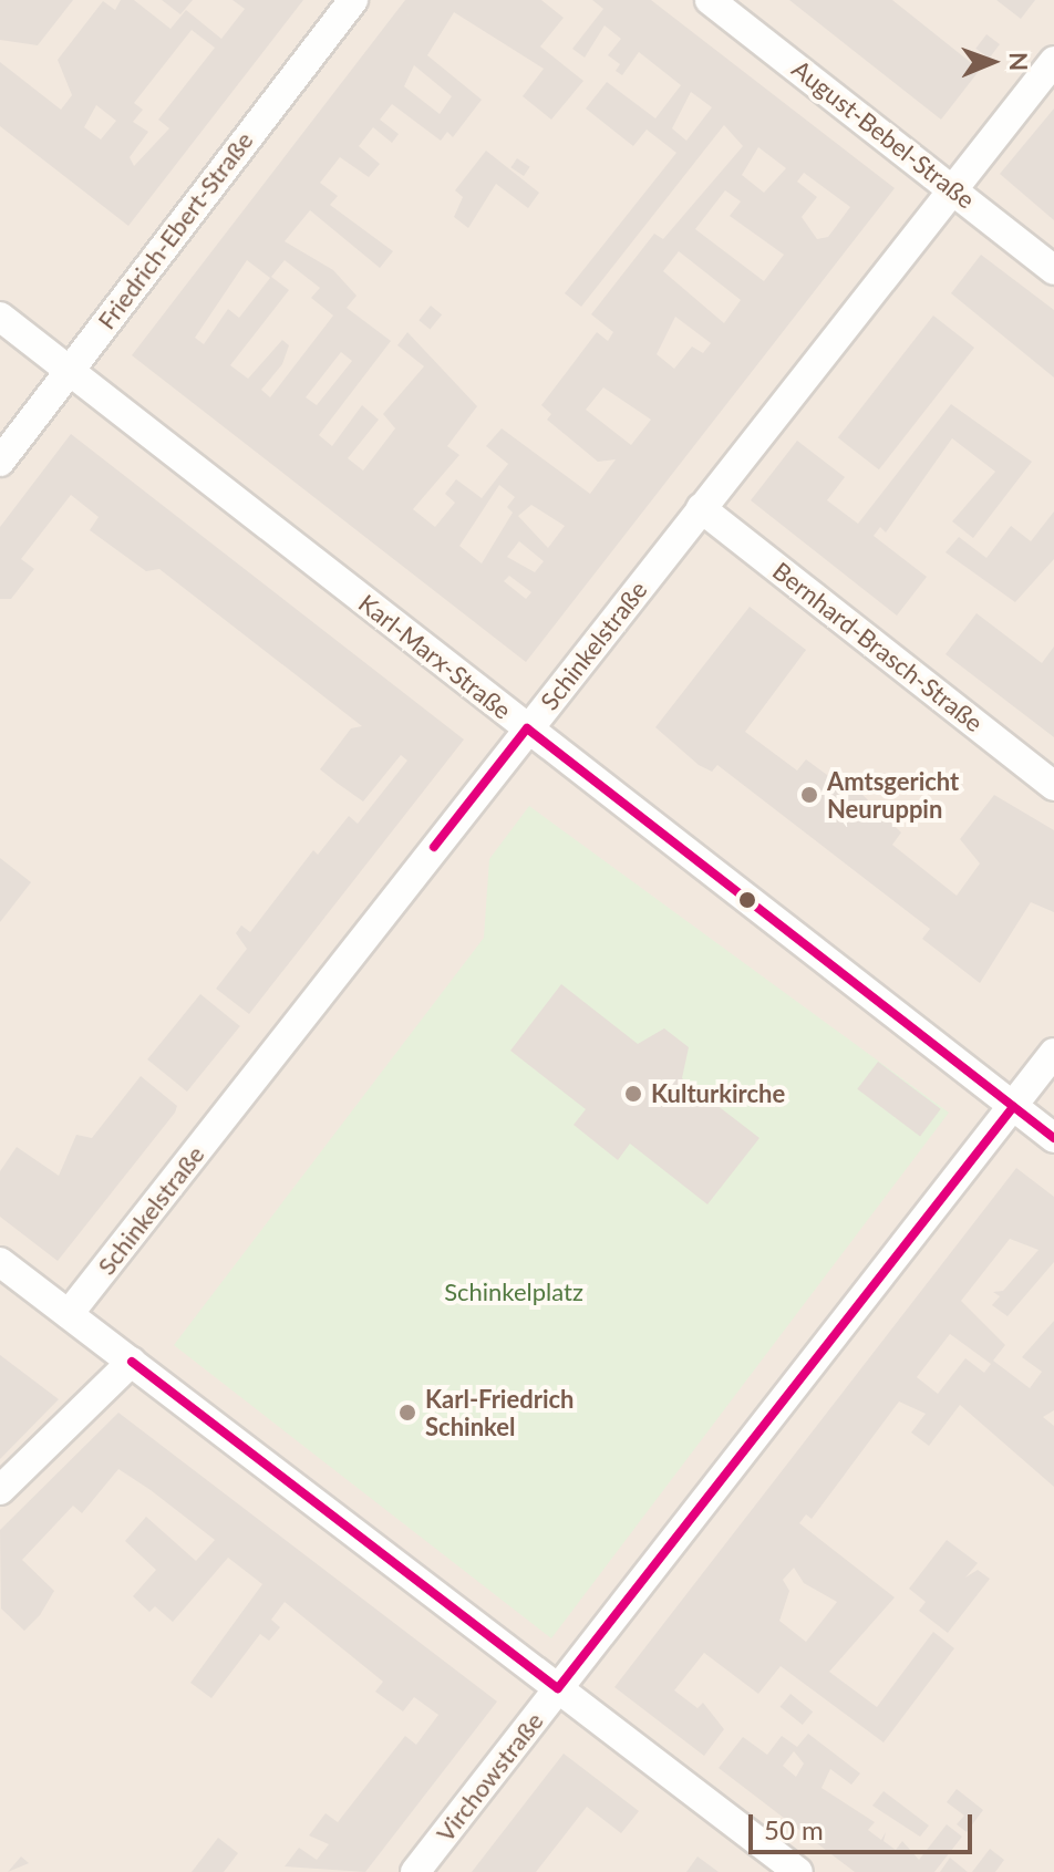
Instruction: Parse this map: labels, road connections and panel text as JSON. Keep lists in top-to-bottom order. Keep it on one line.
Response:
{"streets":{"street":["August-Bebel-Straße","Friedrich-Ebert-Straße","Schinkelstraße","Bernhard-Brasch-Straße","Karl-Marx-Straße","Virchowstraße"]},"crossings":[["August-Bebel-Straße","Schinkelstraße"],["Friedrich-Ebert-Straße","Karl-Marx-Straße"],["Schinkelstraße","Bernhard-Brasch-Straße"],["Schinkelstraße","Karl-Marx-Straße"],["Karl-Marx-Straße","Virchowstraße"]],"parks":["Schinkelplatz"],"places":["Amtsgericht Neuruppin","Kulturkirche","Karl-Friedrich Schinkel"],"scale_bar":"50 m","north":"right"}
